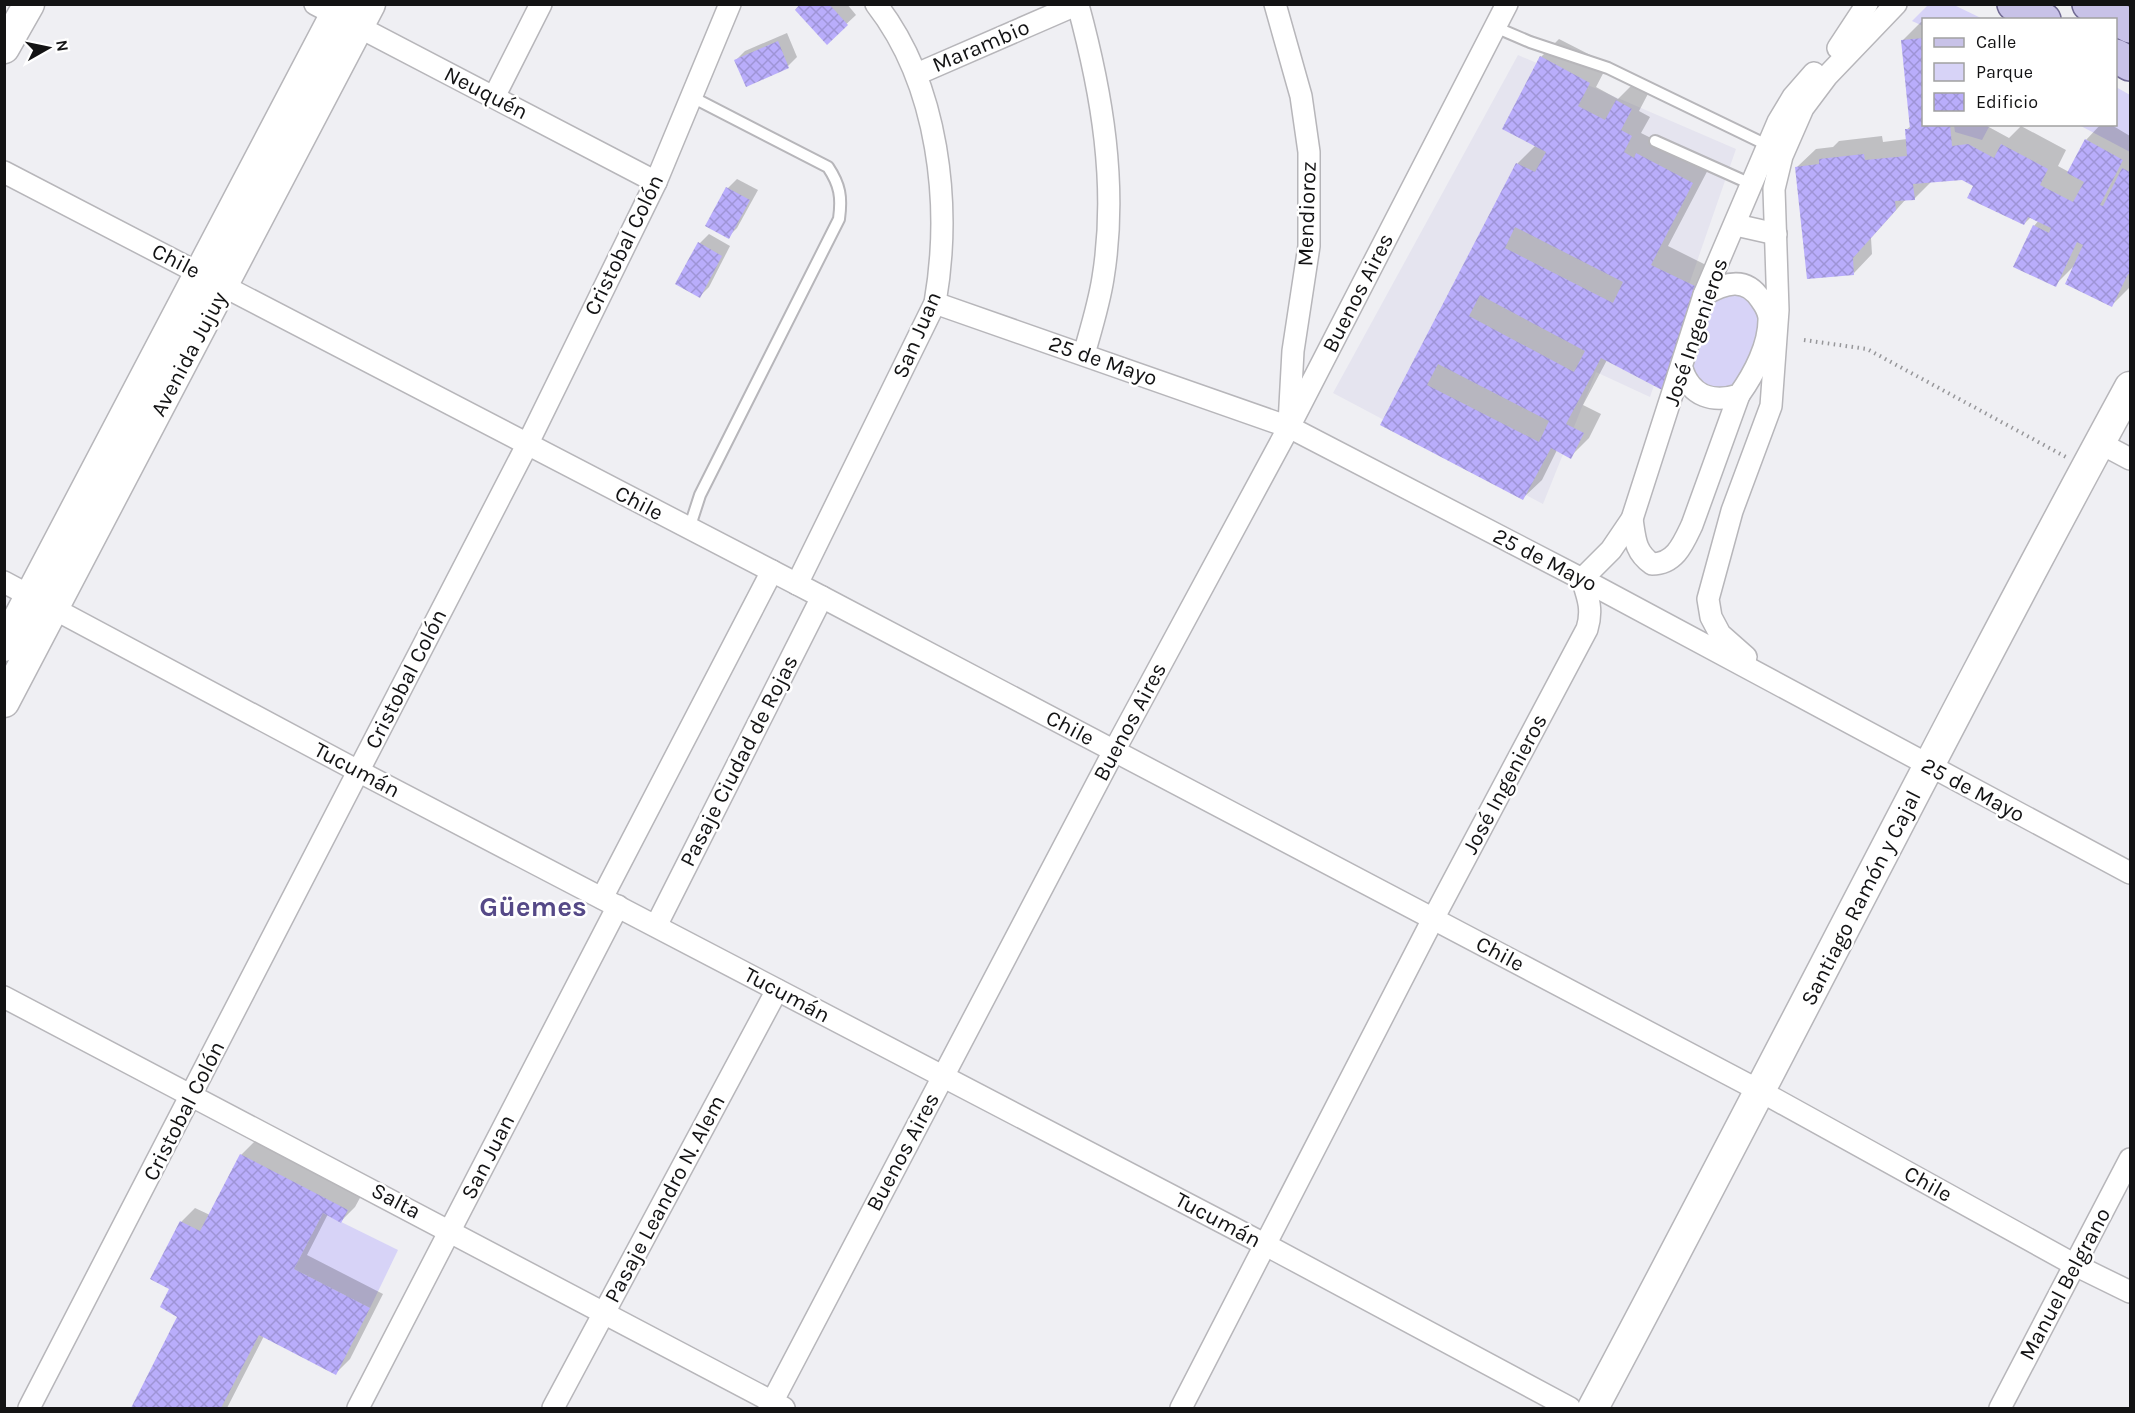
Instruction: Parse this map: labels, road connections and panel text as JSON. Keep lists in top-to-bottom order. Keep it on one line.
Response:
{"streets":{"street":["Marambio","Neuquén","Mendioroz","Cristobal Colón","Chile","Buenos Aires","José Ingenieros","San Juan","Avenida Jujuy","25 de Mayo","Pasaje Ciudad de Rojas","Tucumán","Santiago Ramón y Cajal","Pasaje Leandro N. Alem","Salta","Manuel Belgrano"]},"crossings":[["Marambio","San Juan"],["Neuquén","Cristobal Colón"],["Neuquén","Avenida Jujuy"],["Mendioroz","Buenos Aires"],["Mendioroz","25 de Mayo"],["Cristobal Colón","Chile"],["Cristobal Colón","Tucumán"],["Cristobal Colón","Salta"],["Chile","Buenos Aires"],["Chile","José Ingenieros"],["Chile","San Juan"],["Chile","Avenida Jujuy"],["Chile","Pasaje Ciudad de Rojas"],["Chile","Santiago Ramón y Cajal"],["Chile","Manuel Belgrano"],["Buenos Aires","25 de Mayo"],["Buenos Aires","Tucumán"],["Buenos Aires","Salta"],["José Ingenieros","25 de Mayo"],["José Ingenieros","Tucumán"],["San Juan","25 de Mayo"],["San Juan","Tucumán"],["San Juan","Salta"],["Avenida Jujuy","Tucumán"],["25 de Mayo","Santiago Ramón y Cajal"],["Pasaje Ciudad de Rojas","Tucumán"],["Tucumán","Pasaje Leandro N. Alem"],["Pasaje Leandro N. Alem","Salta"]],"districts":["Güemes"],"legend":["Calle","Parque","Edificio"],"north":"right"}
